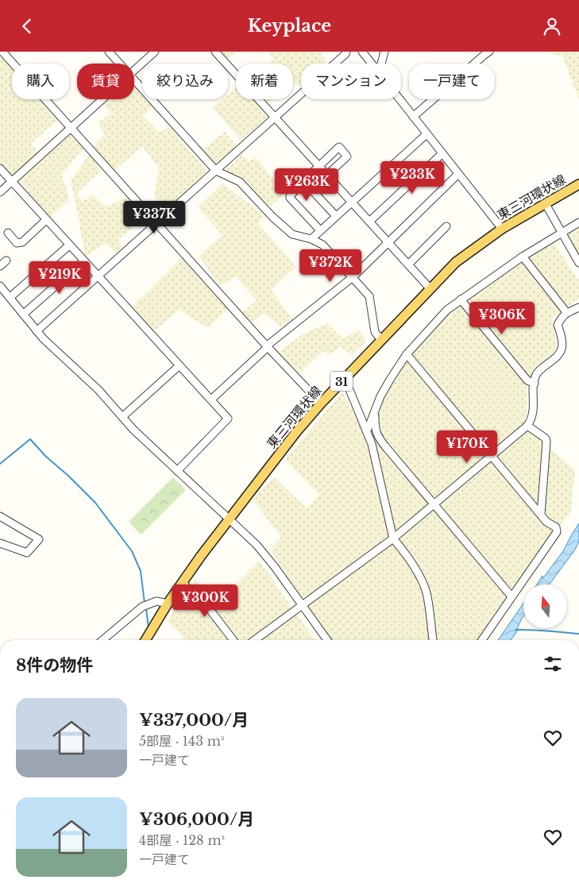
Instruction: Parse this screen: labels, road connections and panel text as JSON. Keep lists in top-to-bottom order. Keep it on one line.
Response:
{"streets":{"main road":["東三河環状線","31"]},"north":"top","page":{"header":"Keyplace","chip":["購入","賃貸","絞り込み","新着","マンション","一戸建て"],"price":["¥233K","¥263K","¥337K","¥372K","¥219K","¥306K","¥170K","¥300K"],"heading":"8件の物件","list":[{"name":"¥337,000/月","note":"5部屋 · 143 m² · 一戸建て"},{"name":"¥306,000/月","note":"4部屋 · 128 m² · 一戸建て"}]}}
